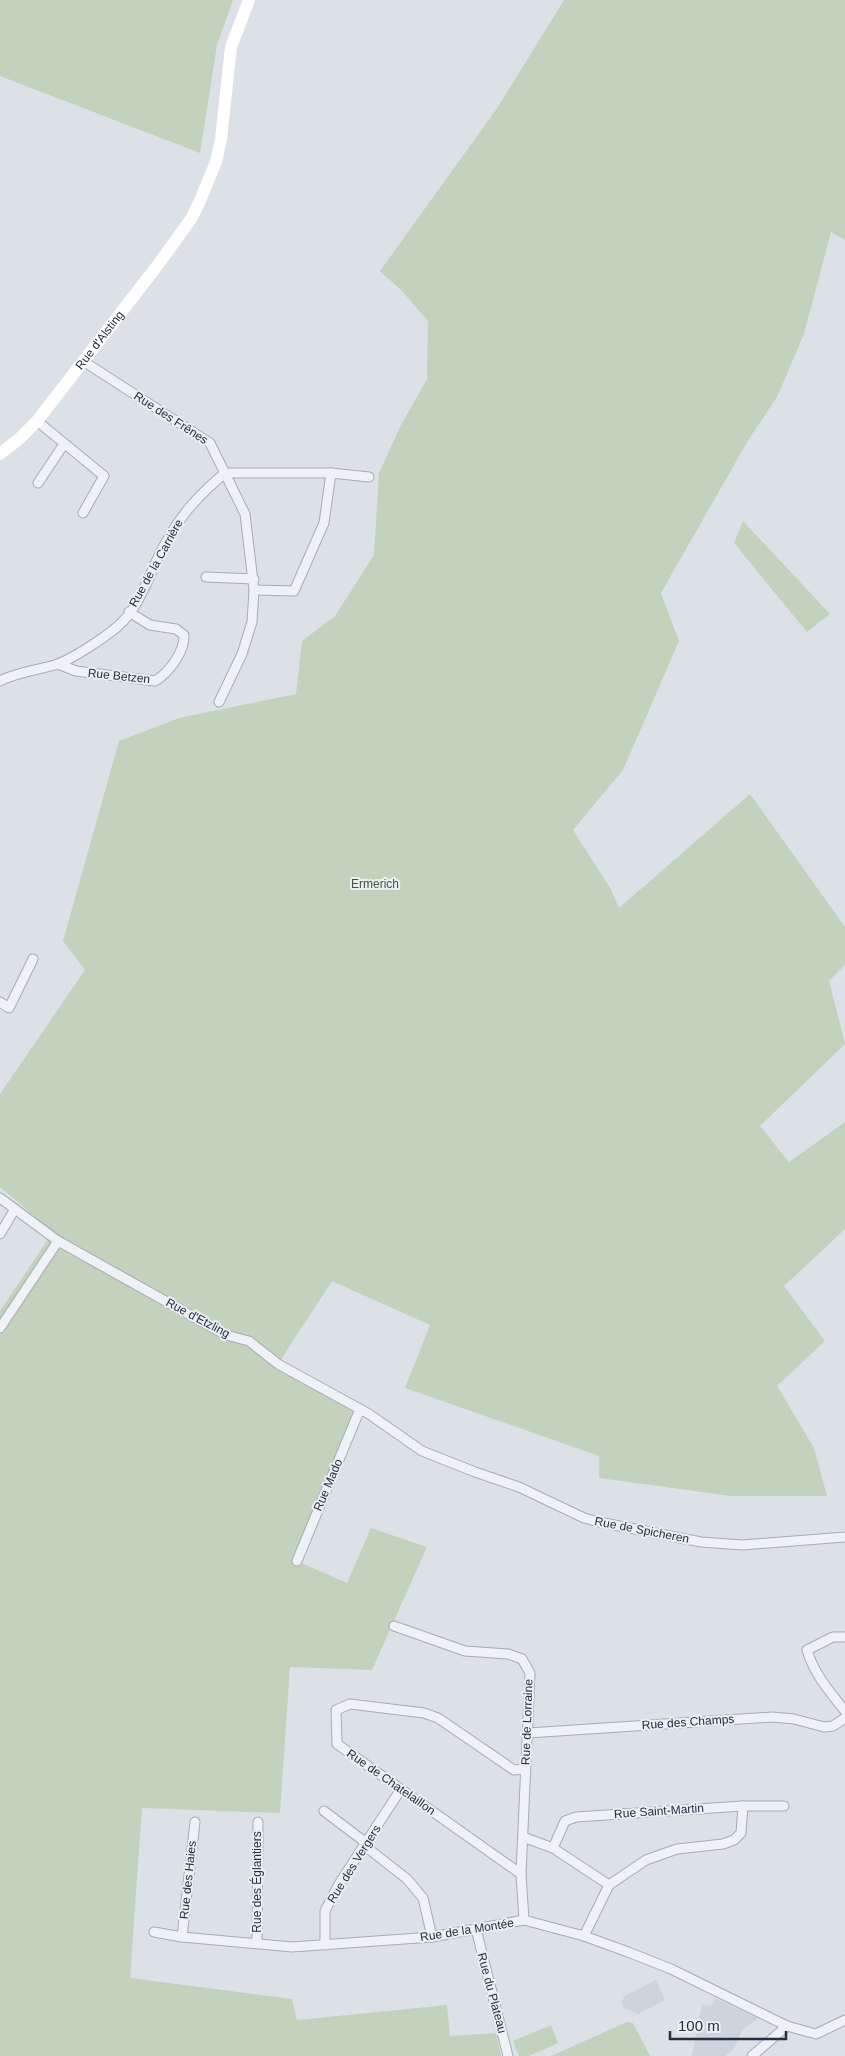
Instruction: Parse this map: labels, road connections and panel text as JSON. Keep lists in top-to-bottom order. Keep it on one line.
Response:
{"streets":{"main road":["Rue d'Alsting"],"street":["Rue des Frênes","Rue de la Carrière","Rue Betzen","Rue d'Etzling","Rue Mado","Rue de Spicheren","Rue de Lorraine","Rue des Champs","Rue de Chatelaillon","Rue Saint-Martin","Rue des Vergers","Rue des Haies","Rue des Églantiers","Rue de la Montée","Rue du Plateau"]},"crossings":[["Rue d'Alsting","Rue des Frênes"],["Rue des Frênes","Rue de la Carrière"],["Rue de la Carrière","Rue Betzen"],["Rue d'Etzling","Rue Mado"],["Rue d'Etzling","Rue de Spicheren"],["Rue de Lorraine","Rue des Champs"],["Rue de Lorraine","Rue de Chatelaillon"],["Rue de Lorraine","Rue de la Montée"],["Rue de Chatelaillon","Rue des Vergers"],["Rue des Vergers","Rue de la Montée"],["Rue des Haies","Rue de la Montée"],["Rue des Églantiers","Rue de la Montée"],["Rue de la Montée","Rue du Plateau"]],"parks":["Ermerich"],"scale_bar":"100 m"}
